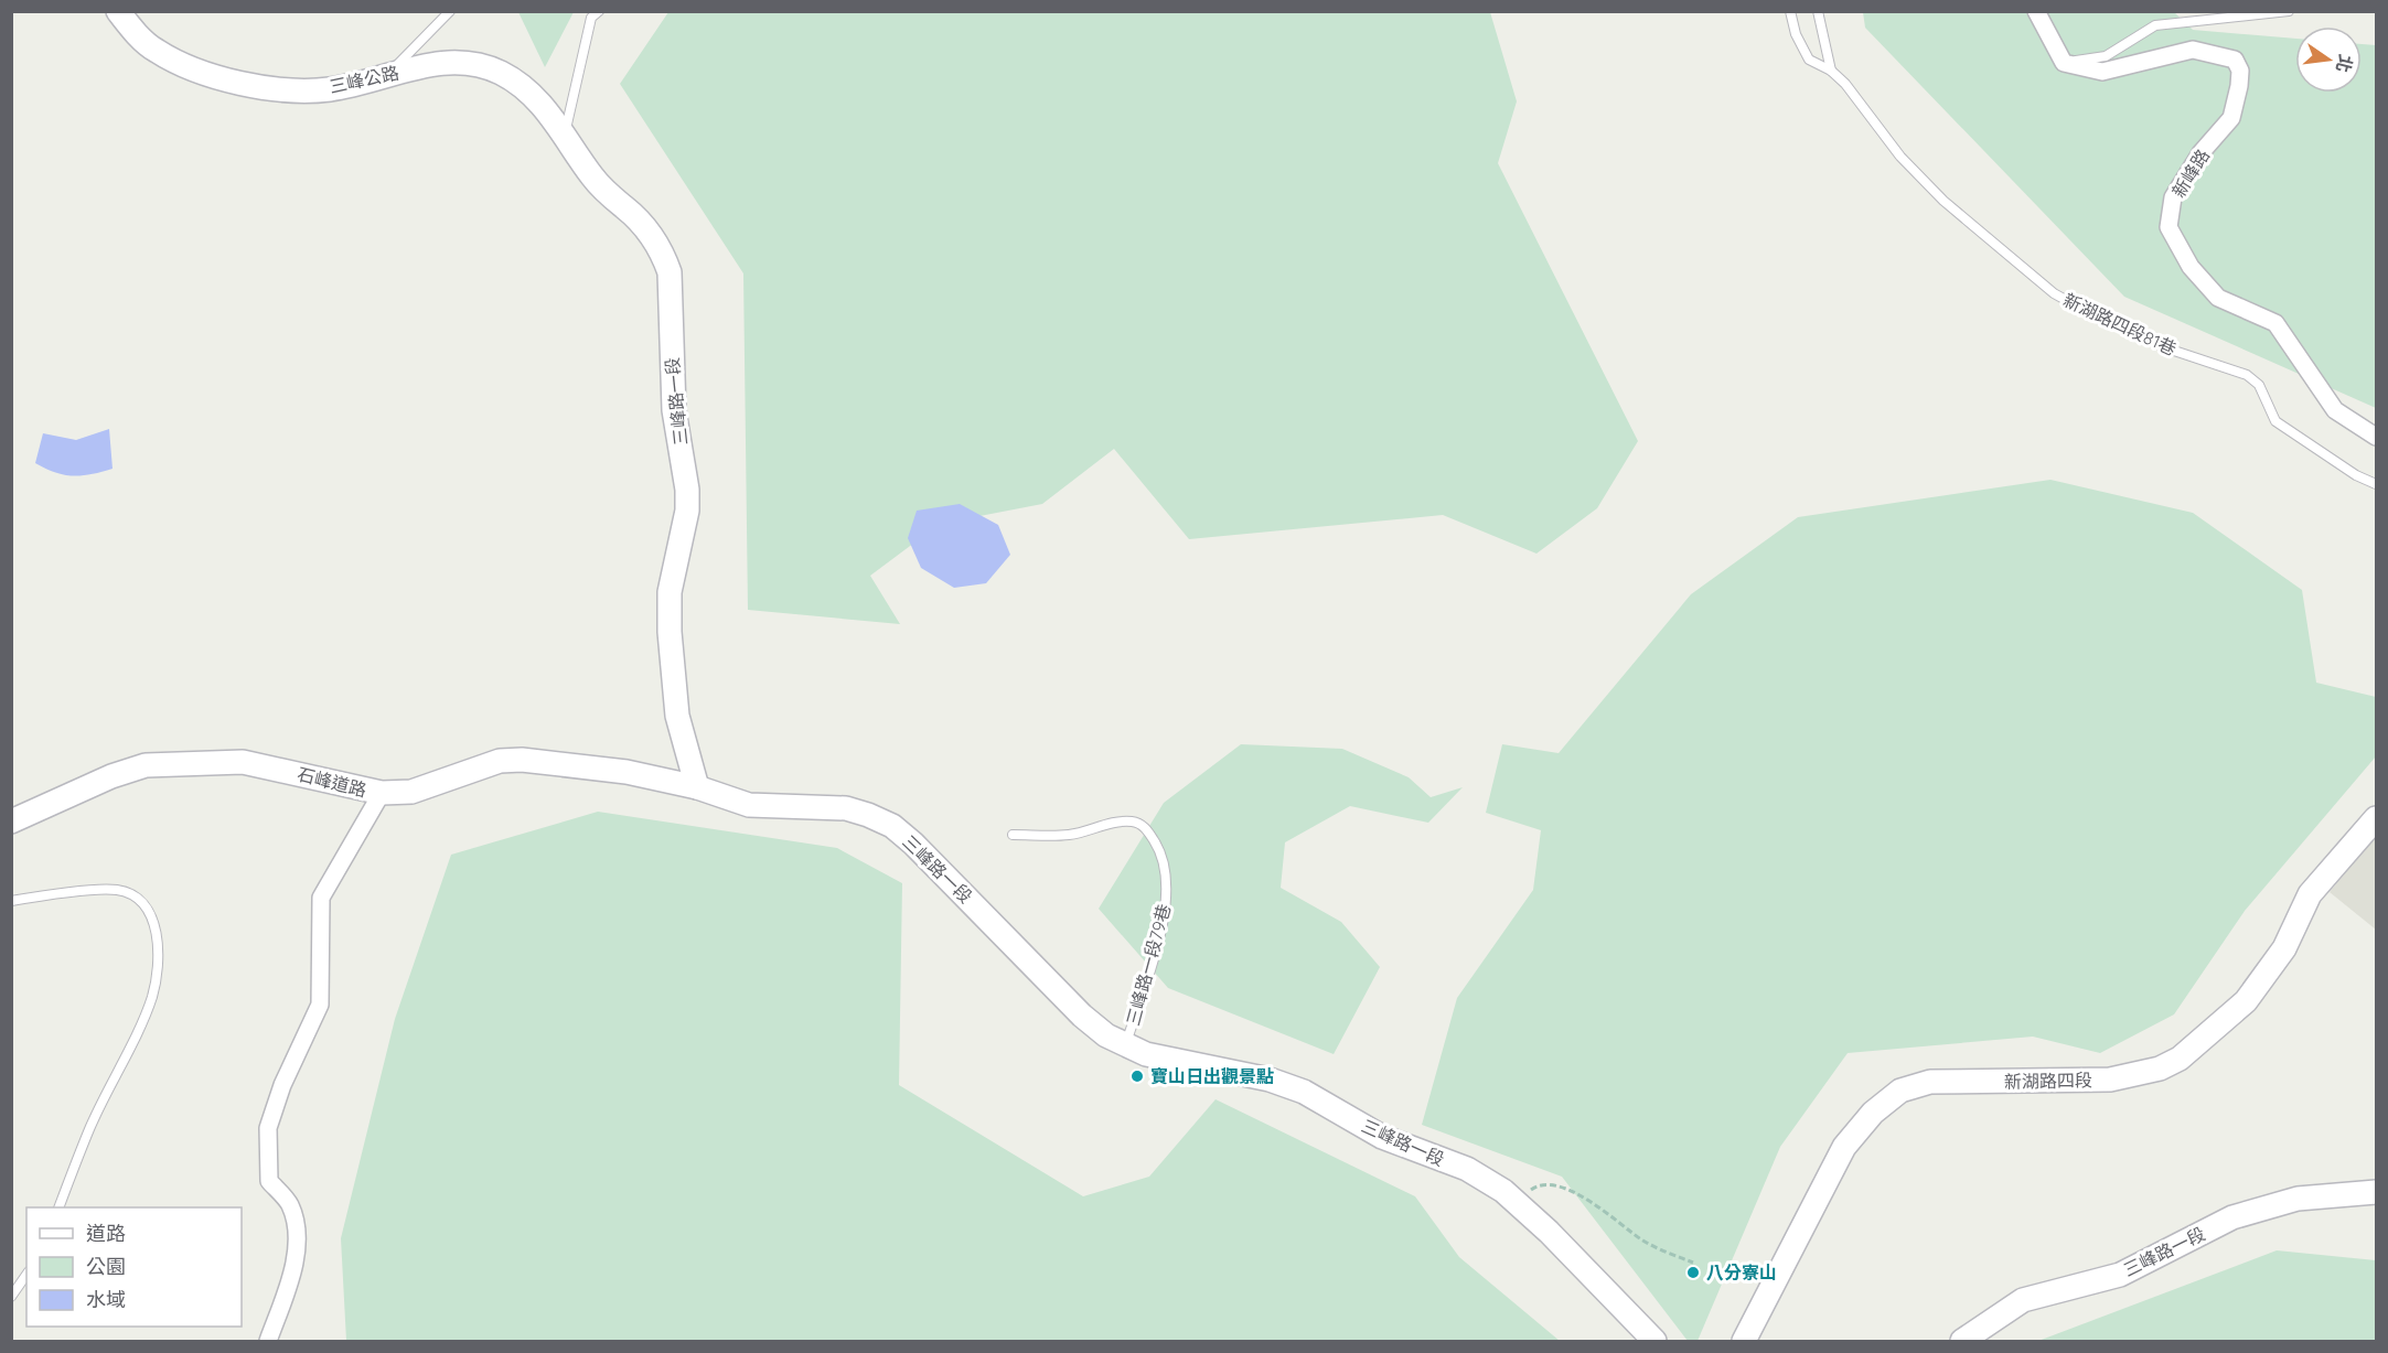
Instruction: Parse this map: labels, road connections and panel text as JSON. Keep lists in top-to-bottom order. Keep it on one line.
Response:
{"streets":{"street":["三峰公路","新峰路","三峰路一段","石峰道路","新湖路四段"],"lane":["新湖路四段81巷","三峰路一段79巷"]},"crossings":[["三峰公路","三峰路一段"],["三峰路一段","石峰道路"],["三峰路一段","三峰路一段79巷"]],"places":["寶山日出觀景點","八分寮山"],"legend":["道路","公園","水域"],"north":"right"}
